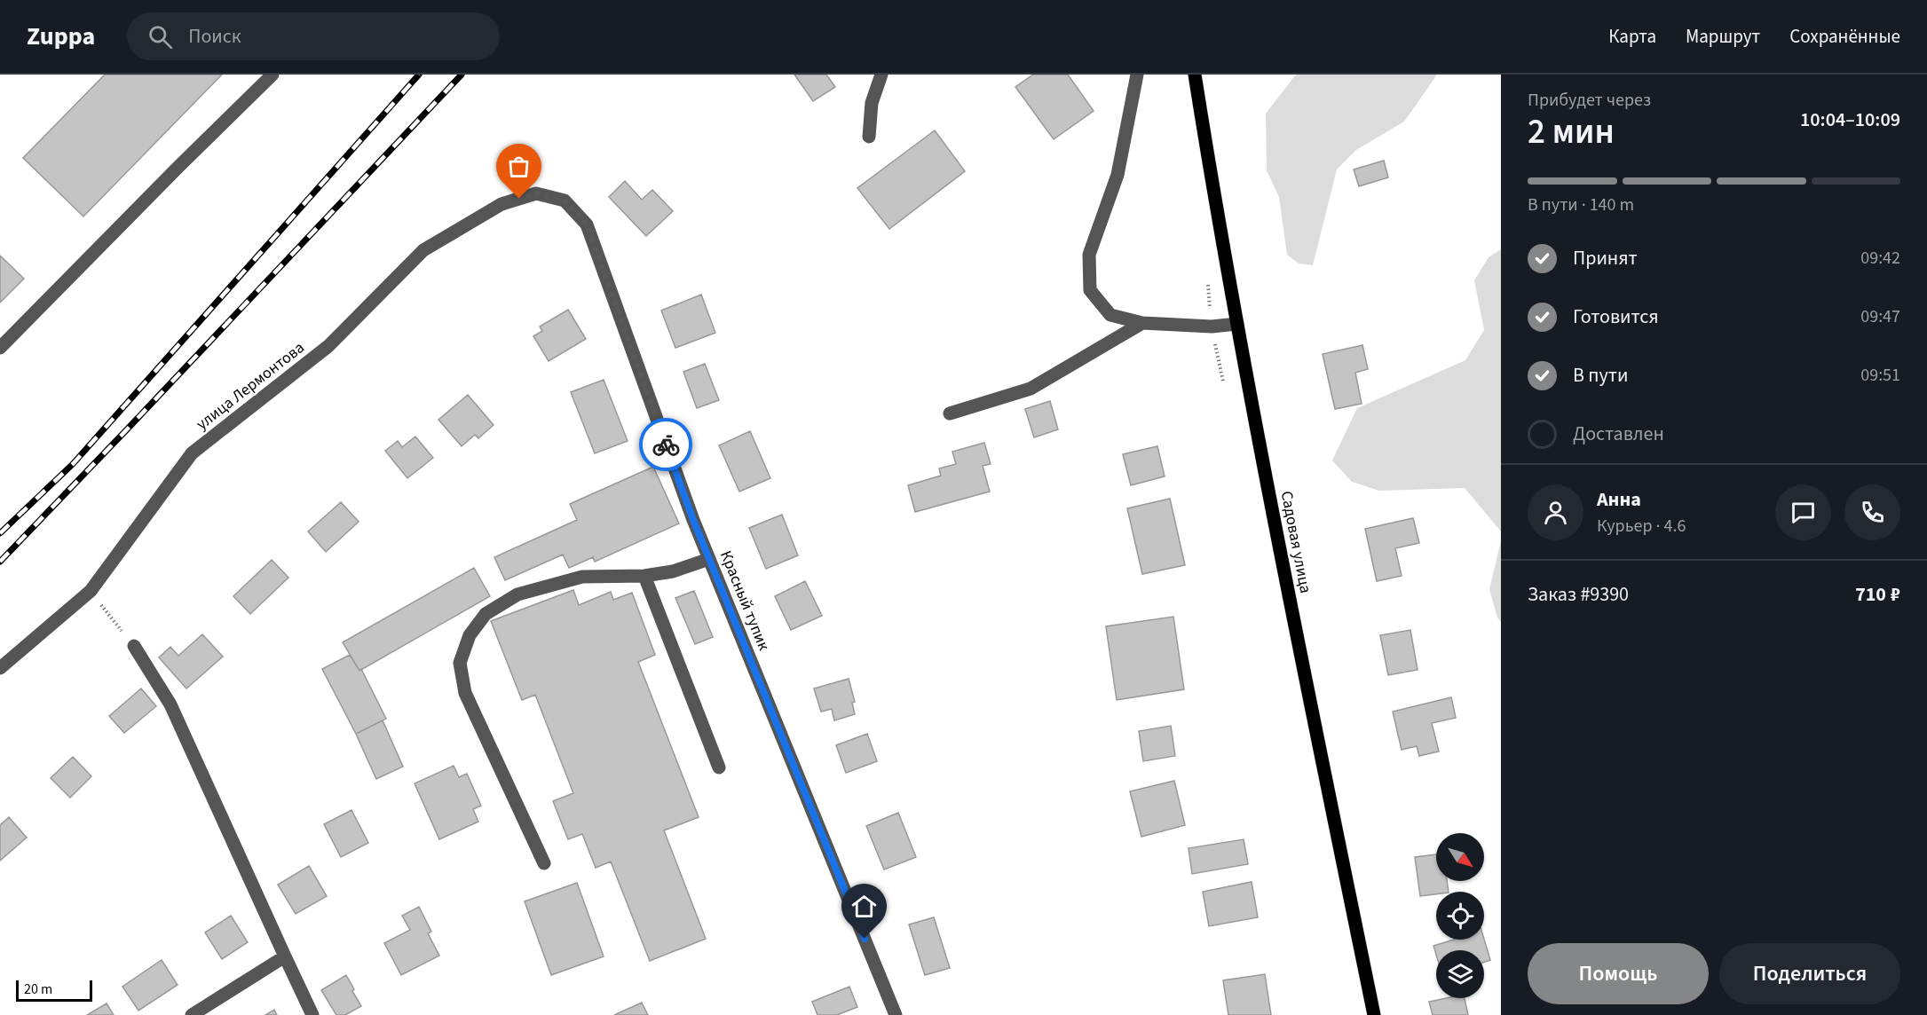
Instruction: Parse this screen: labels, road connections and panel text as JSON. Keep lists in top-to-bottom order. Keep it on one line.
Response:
{"streets":{"main road":["Садовая улица"],"street":["улица Лермонтова","Красный тупик"]},"crossings":[["улица Лермонтова","Красный тупик"]],"scale_bar":"20 m","north":"bottom right","page":{"header":"Zuppa","search":"Поиск","nav":["Карта","Маршрут","Сохранённые"],"heading":["2 мин","Прибудет через","10:04–10:09"],"panel":["Анна","Курьер · 4.6","Заказ #9390","710 ₽"],"bar":"В пути · 140 m","list":[["Принят","09:42"],["Готовится","09:47"],["В пути","09:51"],"Доставлен"],"buttons":["Помощь","Поделиться"],"scale":"20 m"}}
